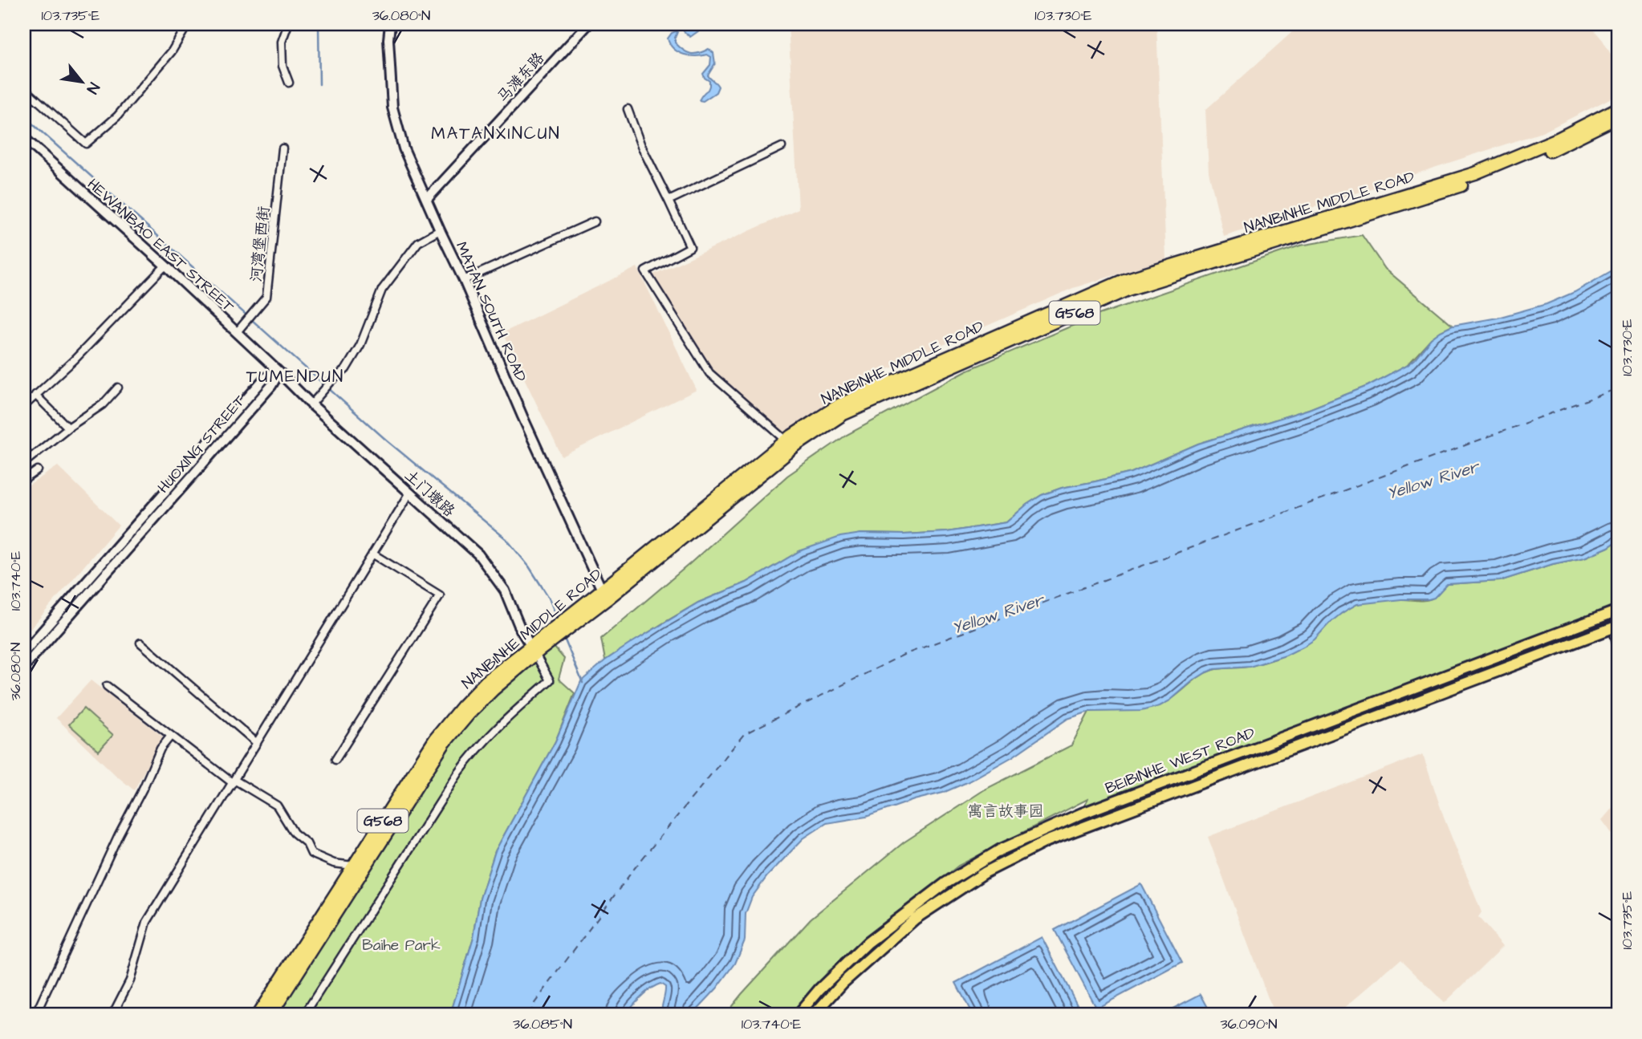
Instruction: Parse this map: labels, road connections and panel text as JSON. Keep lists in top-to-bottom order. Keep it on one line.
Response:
{"streets":{"highway":["NANBINHE MIDDLE ROAD","G568"],"main road":["BEIBINHE WEST ROAD"],"street":["马滩东路","河湾堡西街","HEWANBAO EAST STREET","MATAN SOUTH ROAD","HUOXING STREET","土门墩路"]},"crossings":[["马滩东路","MATAN SOUTH ROAD"],["NANBINHE MIDDLE ROAD","MATAN SOUTH ROAD"],["NANBINHE MIDDLE ROAD","土门墩路"],["河湾堡西街","HEWANBAO EAST STREET"],["HEWANBAO EAST STREET","HUOXING STREET"],["HEWANBAO EAST STREET","土门墩路"],["HUOXING STREET","土门墩路"]],"districts":["MATANXINCUN","TUMENDUN"],"water":["Yellow River"],"parks":["寓言故事园","Baihe Park"],"north":"bottom right","coordinates":["103.735°E","36.080°N","103.730°E","103.740°E","36.085°N","36.090°N"]}
